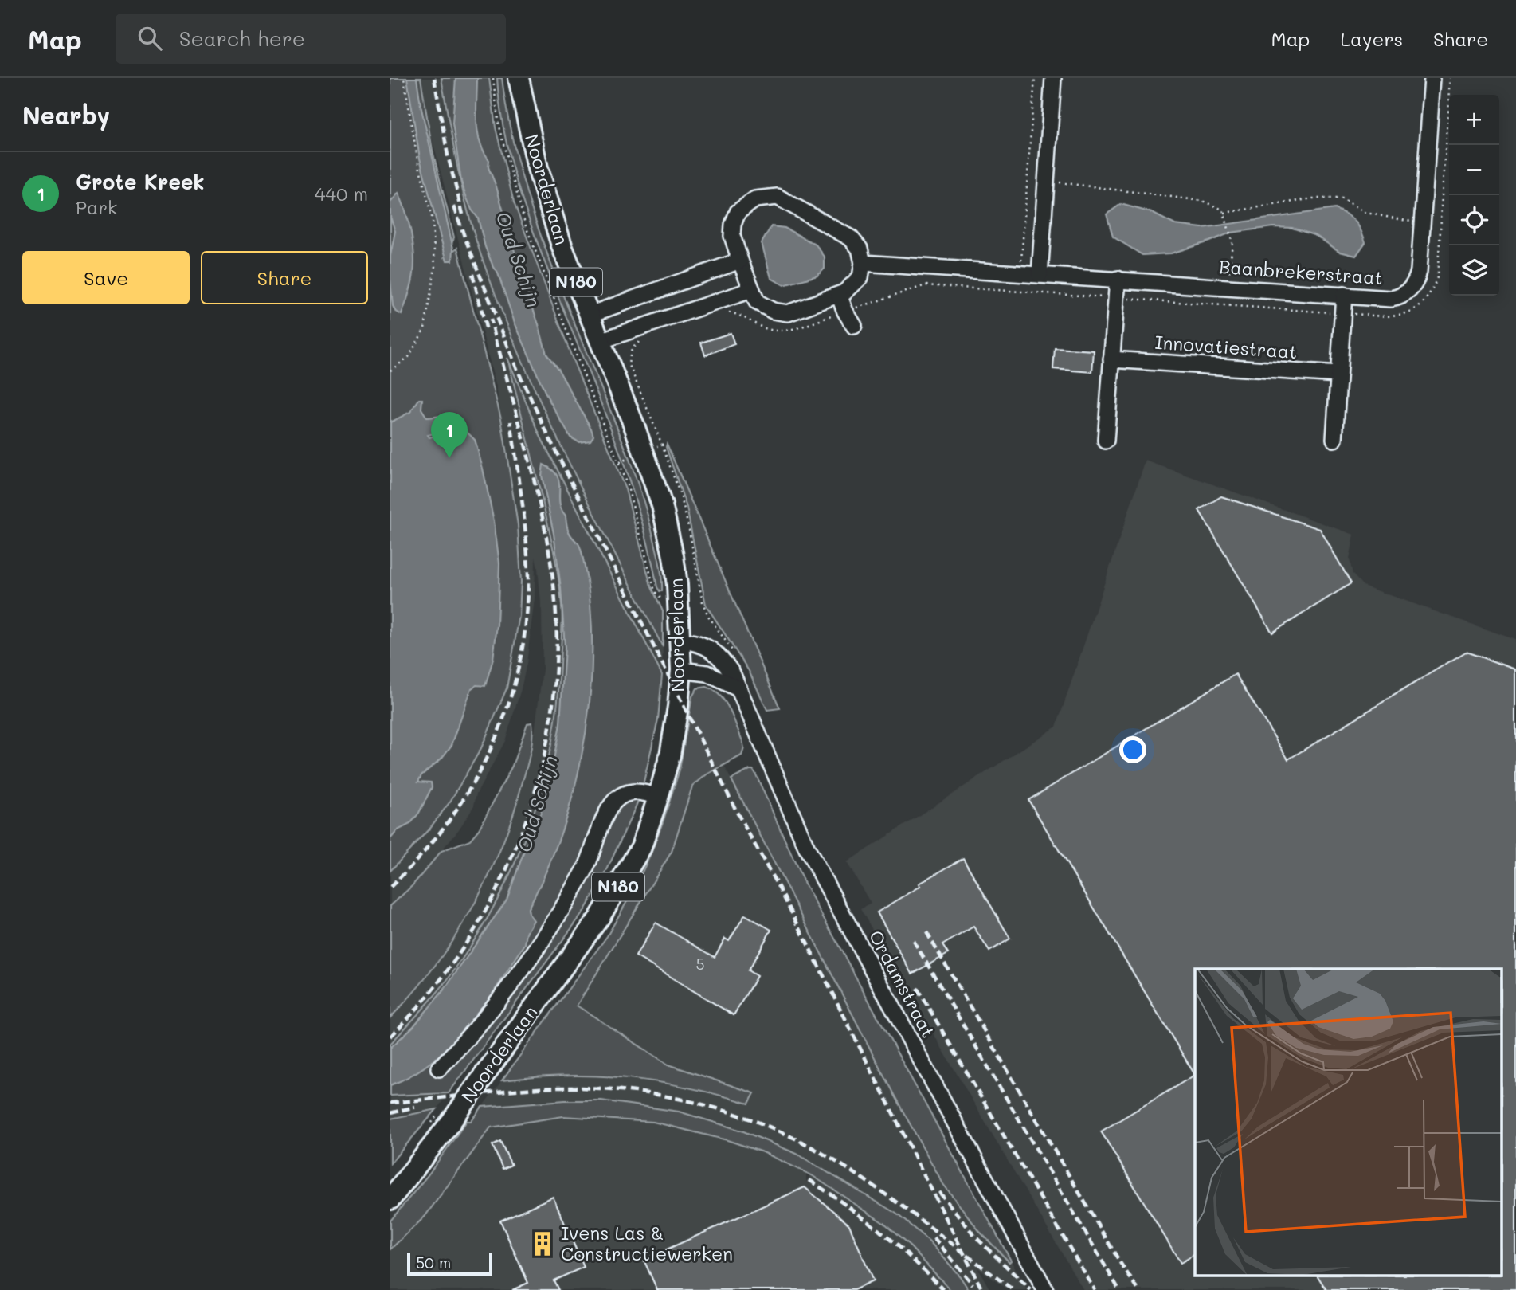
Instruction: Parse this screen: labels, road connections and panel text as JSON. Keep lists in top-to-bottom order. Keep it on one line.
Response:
{"streets":{"main road":["Noorderlaan","N180"],"street":["Baanbrekerstraat","Innovatiestraat","Ordamstraat"]},"crossings":[["Noorderlaan","Ordamstraat"]],"water":["Oud Schijn"],"places":{"building":["Ivens Las & Constructiewerken"]},"house_numbers":["5"],"scale_bar":"50 m","page":{"header":"Map","search":"Search here","nav":["Map","Layers","Share"],"heading":"Nearby","map_buttons":["+","−"],"list":[{"mark":"1","name":"Grote Kreek","note":"Park","value":"440 m"}],"buttons":["Save","Share"],"pins":"1","scale":"50 m"}}
